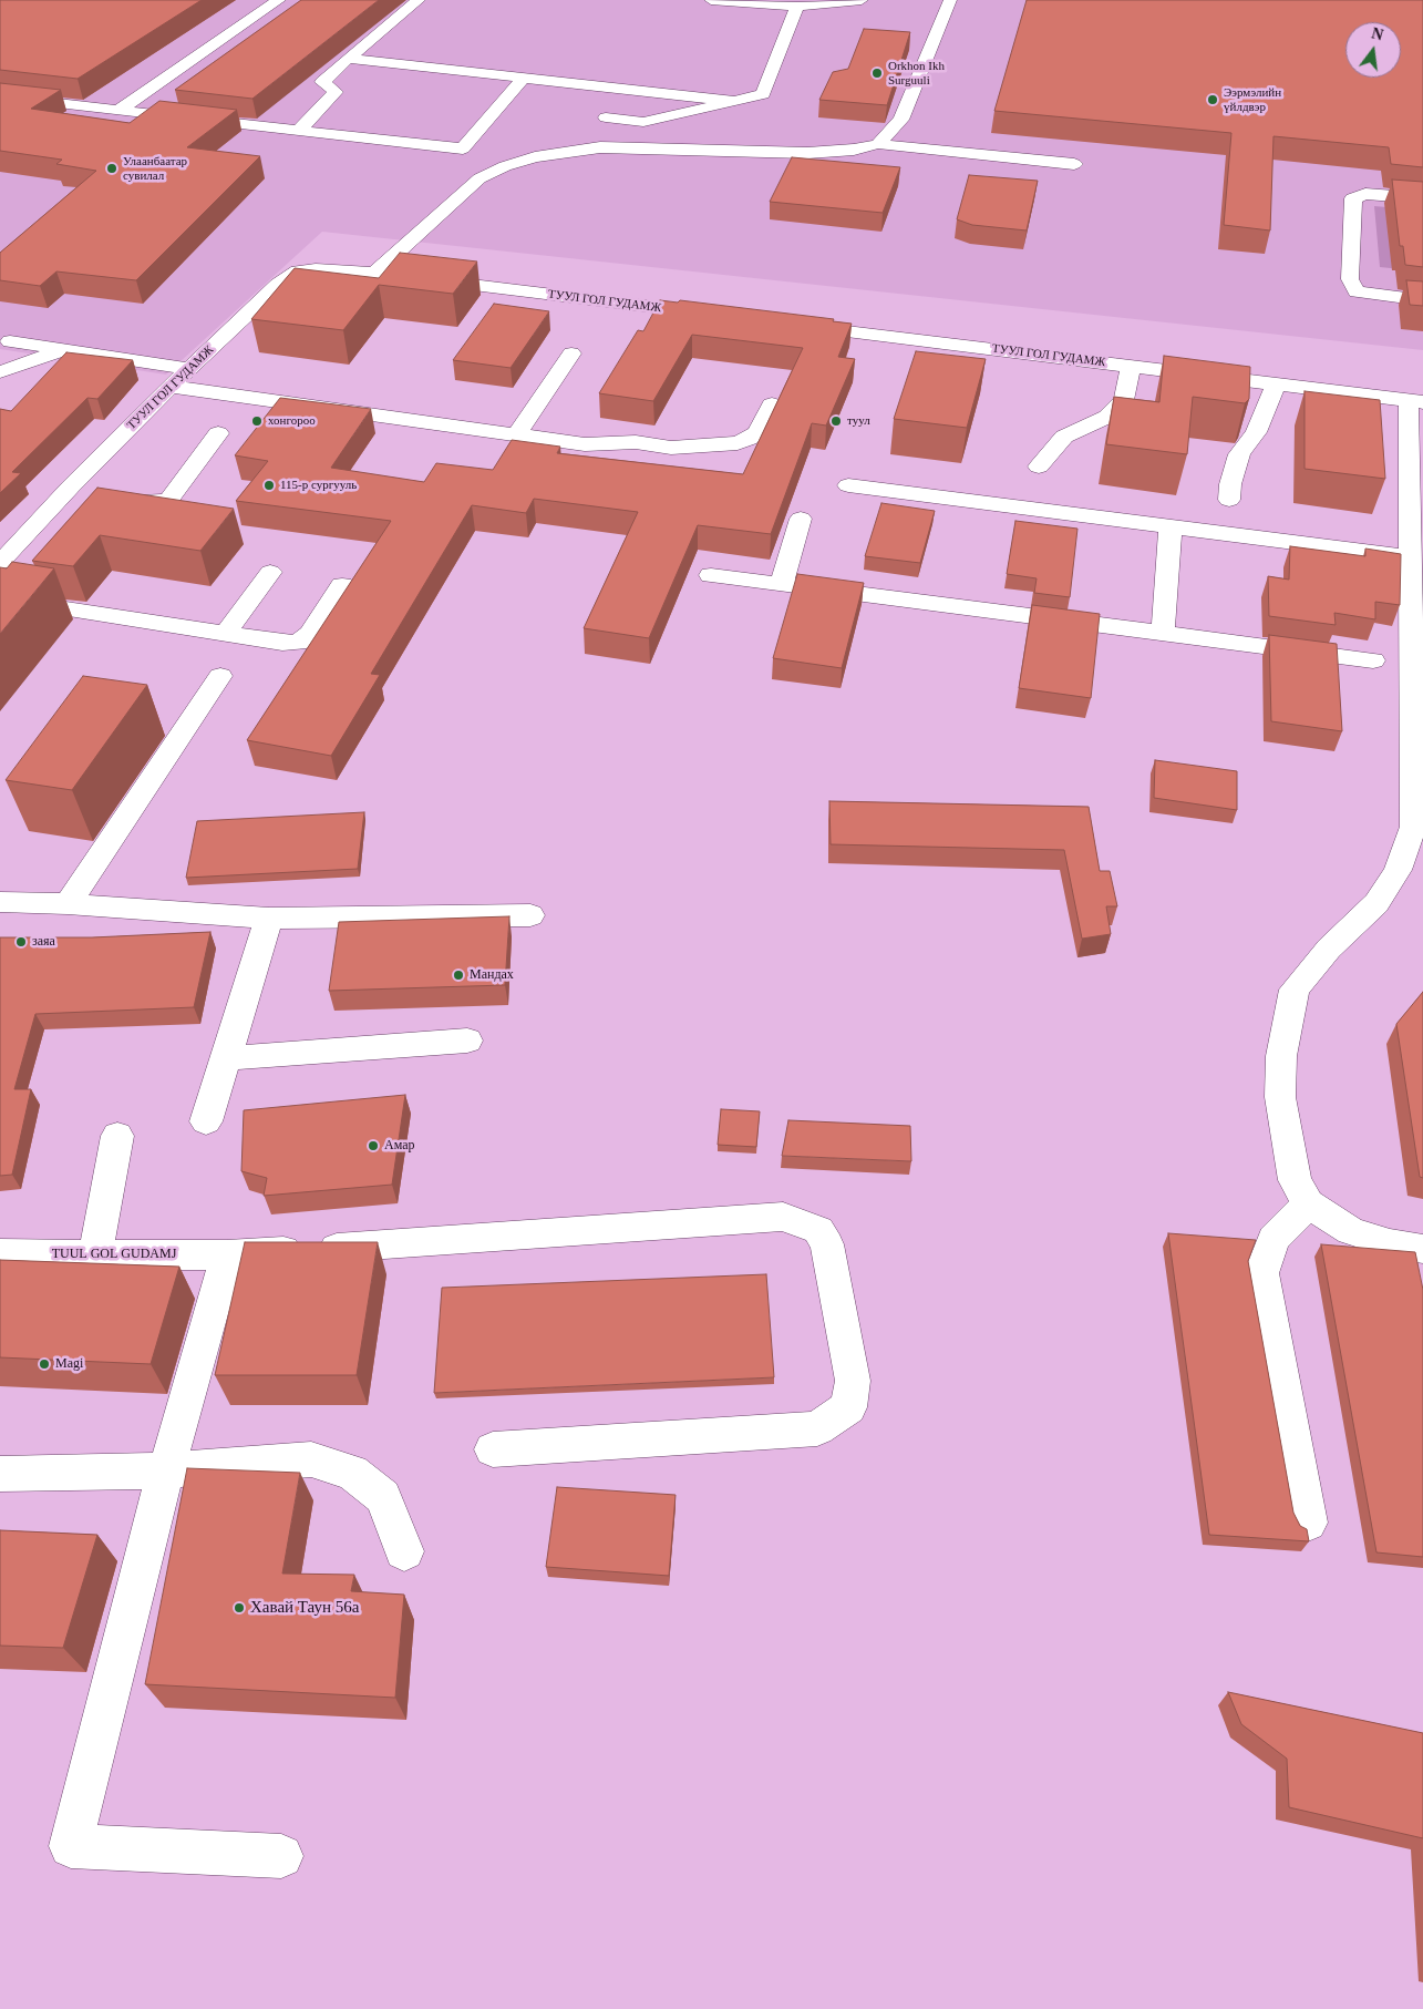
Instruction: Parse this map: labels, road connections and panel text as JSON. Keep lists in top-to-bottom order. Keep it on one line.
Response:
{"streets":{"street":["ТУУЛ ГОЛ ГУДАМЖ","TUUL GOL GUDAMJ"]},"places":["Orkhon Ikh Surguuli","Ээрмэлийн үйлдвэр","Улаанбаатар сувилал","хонгороо","туул","115-р сургууль","заяа","Мандах","Амар","Magi","Хавай Таун 56а"],"north":"top"}
